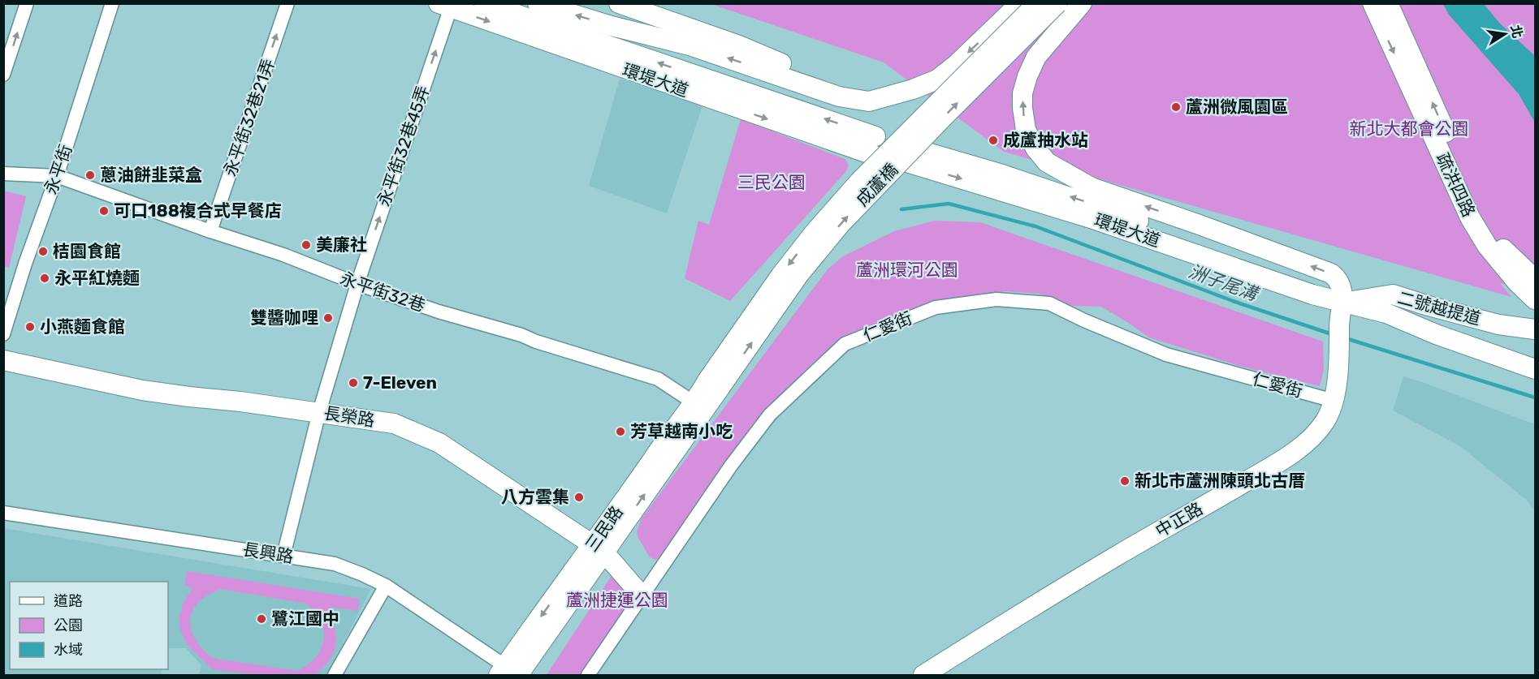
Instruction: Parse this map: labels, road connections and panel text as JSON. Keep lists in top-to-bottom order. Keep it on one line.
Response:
{"streets":{"street":["環堤大道","永平街32巷21弄","永平街32巷45弄","永平街","成蘆橋","疏洪四路","永平街32巷","二號越提道","仁愛街","長榮路","中正路","三民路","長興路"]},"crossings":[["環堤大道","永平街32巷45弄"],["環堤大道","二號越提道"],["環堤大道","中正路"],["永平街32巷21弄","永平街32巷"],["永平街32巷45弄","永平街32巷"],["永平街32巷45弄","長榮路"],["永平街32巷45弄","長興路"],["永平街","永平街32巷"],["成蘆橋","三民路"],["永平街32巷","三民路"],["二號越提道","中正路"],["仁愛街","長榮路"],["仁愛街","中正路"],["長榮路","三民路"],["三民路","長興路"]],"one_way":["永平街32巷21弄","永平街32巷45弄"],"water":["洲子尾溝"],"parks":["新北大都會公園","三民公園","蘆洲環河公園","蘆洲捷運公園"],"places":["蘆洲微風園區","成蘆抽水站","蔥油餅韭菜盒","可口188複合式早餐店","美廉社","桔園食館","永平紅燒麵","雙醬咖哩","小燕麵食館","7-Eleven","芳草越南小吃","新北市蘆洲陳頭北古厝","八方雲集","鷺江國中"],"legend":["道路","公園","水域"],"north":"right"}
